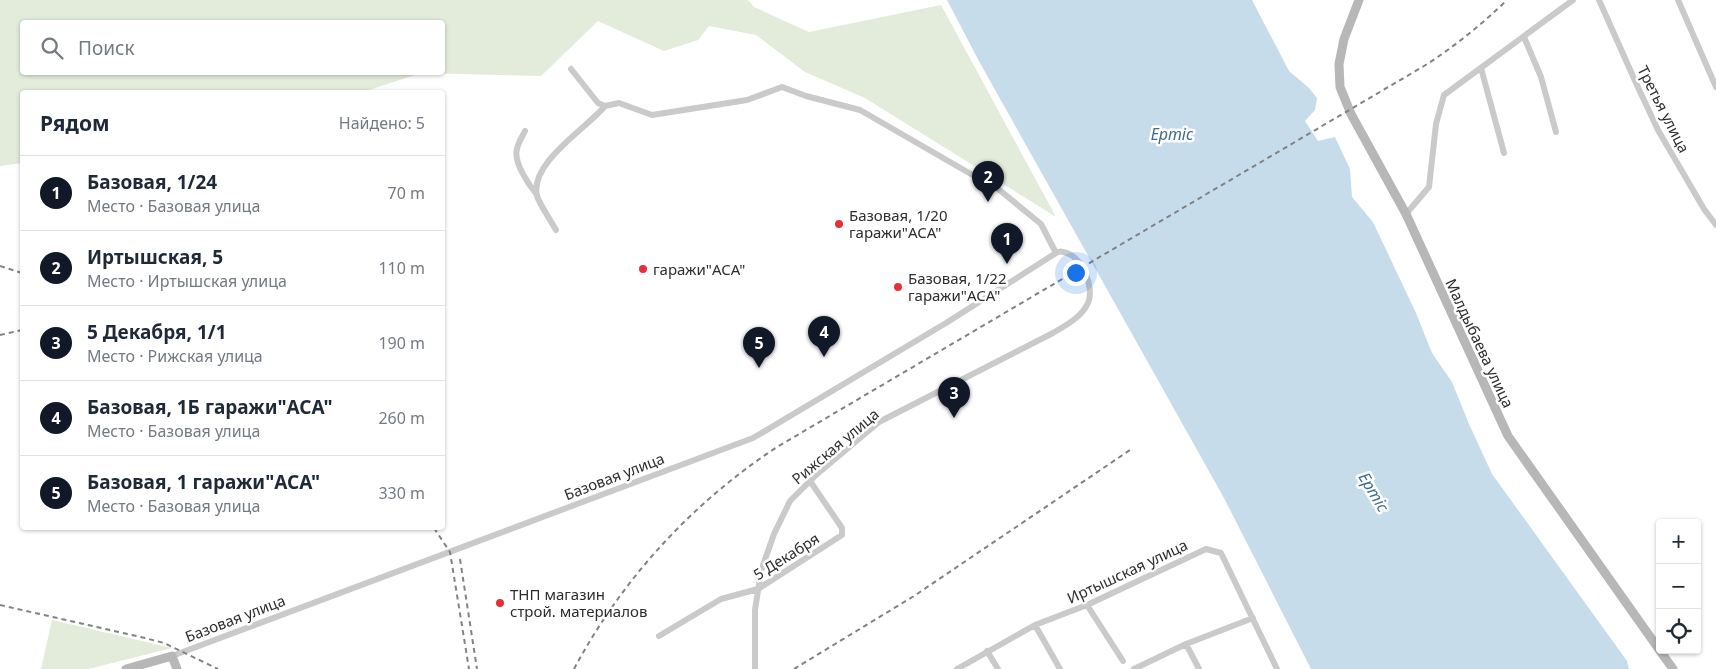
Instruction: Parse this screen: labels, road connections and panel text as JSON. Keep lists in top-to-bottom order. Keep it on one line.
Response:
{"streets":{"main road":["Малдыбаева улица","Базовая улица"],"street":["Третья улица","Рижская улица","5 Декабря","Иртышская улица"]},"crossings":[["Рижская улица","Базовая улица"],["Рижская улица","5 Декабря"]],"water":["Ертіс"],"places":["Базовая, 1/20 гаражи\"ACА\"","гаражи\"ACА\"","Базовая, 1/22 гаражи\"ACА\"","ТНП магазин строй. материалов"],"page":{"search":"Поиск","heading":["Рядом","Найдено: 5"],"list":[{"mark":"1","name":"Базовая, 1/24","note":"Место · Базовая улица","value":"70 m"},{"mark":"2","name":"Иртышская, 5","note":"Место · Иртышская улица","value":"110 m"},{"mark":"3","name":"5 Декабря, 1/1","note":"Место · Рижская улица","value":"190 m"},{"mark":"4","name":"Базовая, 1Б гаражи\"ACА\"","note":"Место · Базовая улица","value":"260 m"},{"mark":"5","name":"Базовая, 1 гаражи\"ACА\"","note":"Место · Базовая улица","value":"330 m"}],"pins":["2","1","4","5","3"],"map_buttons":["+","−"]}}
